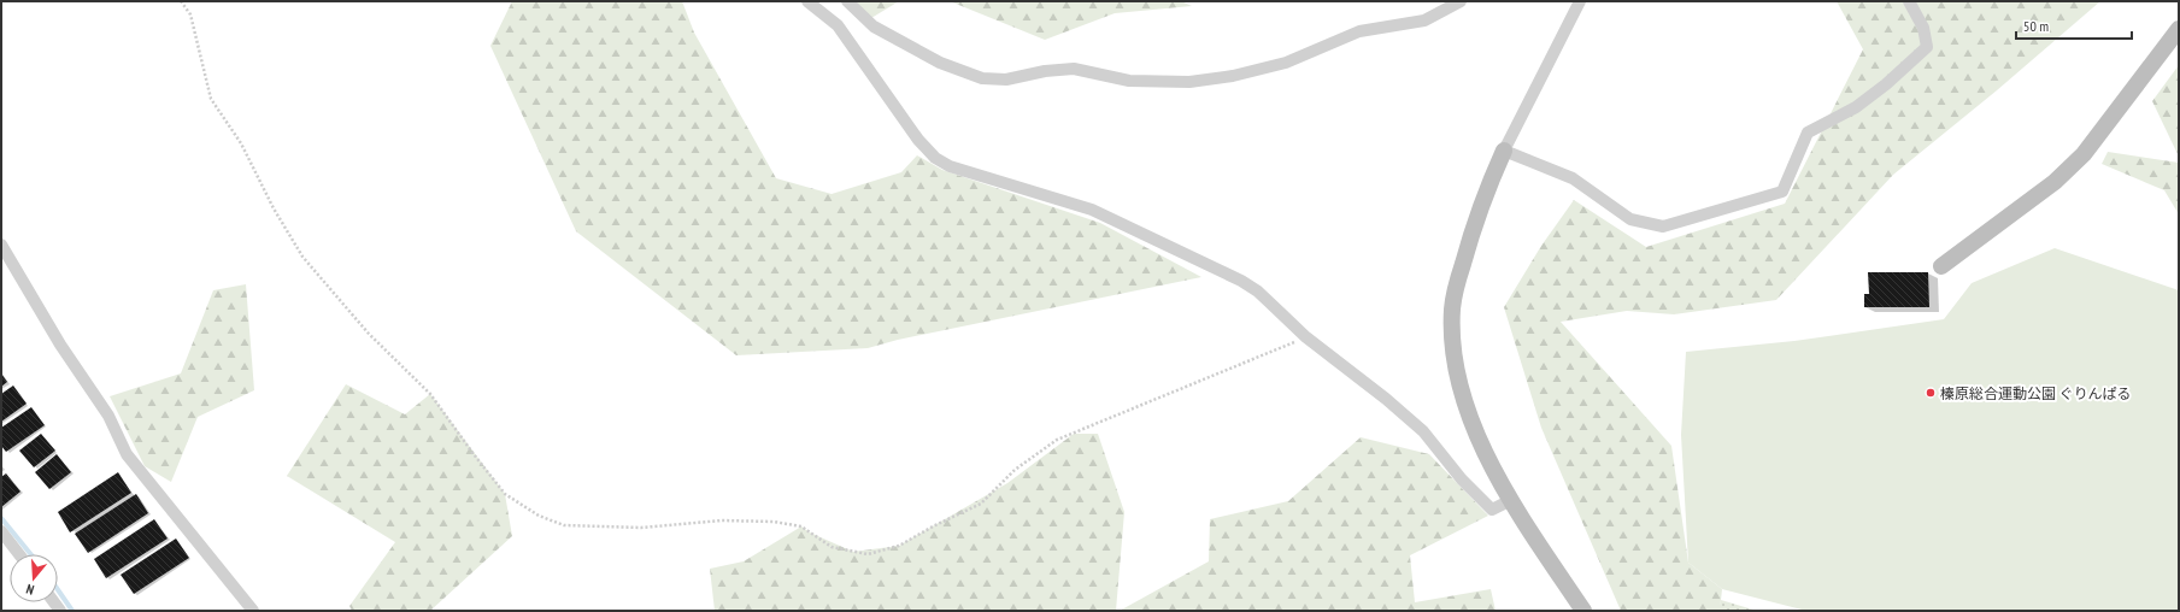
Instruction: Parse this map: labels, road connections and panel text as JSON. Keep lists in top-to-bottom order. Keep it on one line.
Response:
{"places":["榛原総合運動公園 ぐりんぱる"],"scale_bar":"50 m","north":"bottom"}
